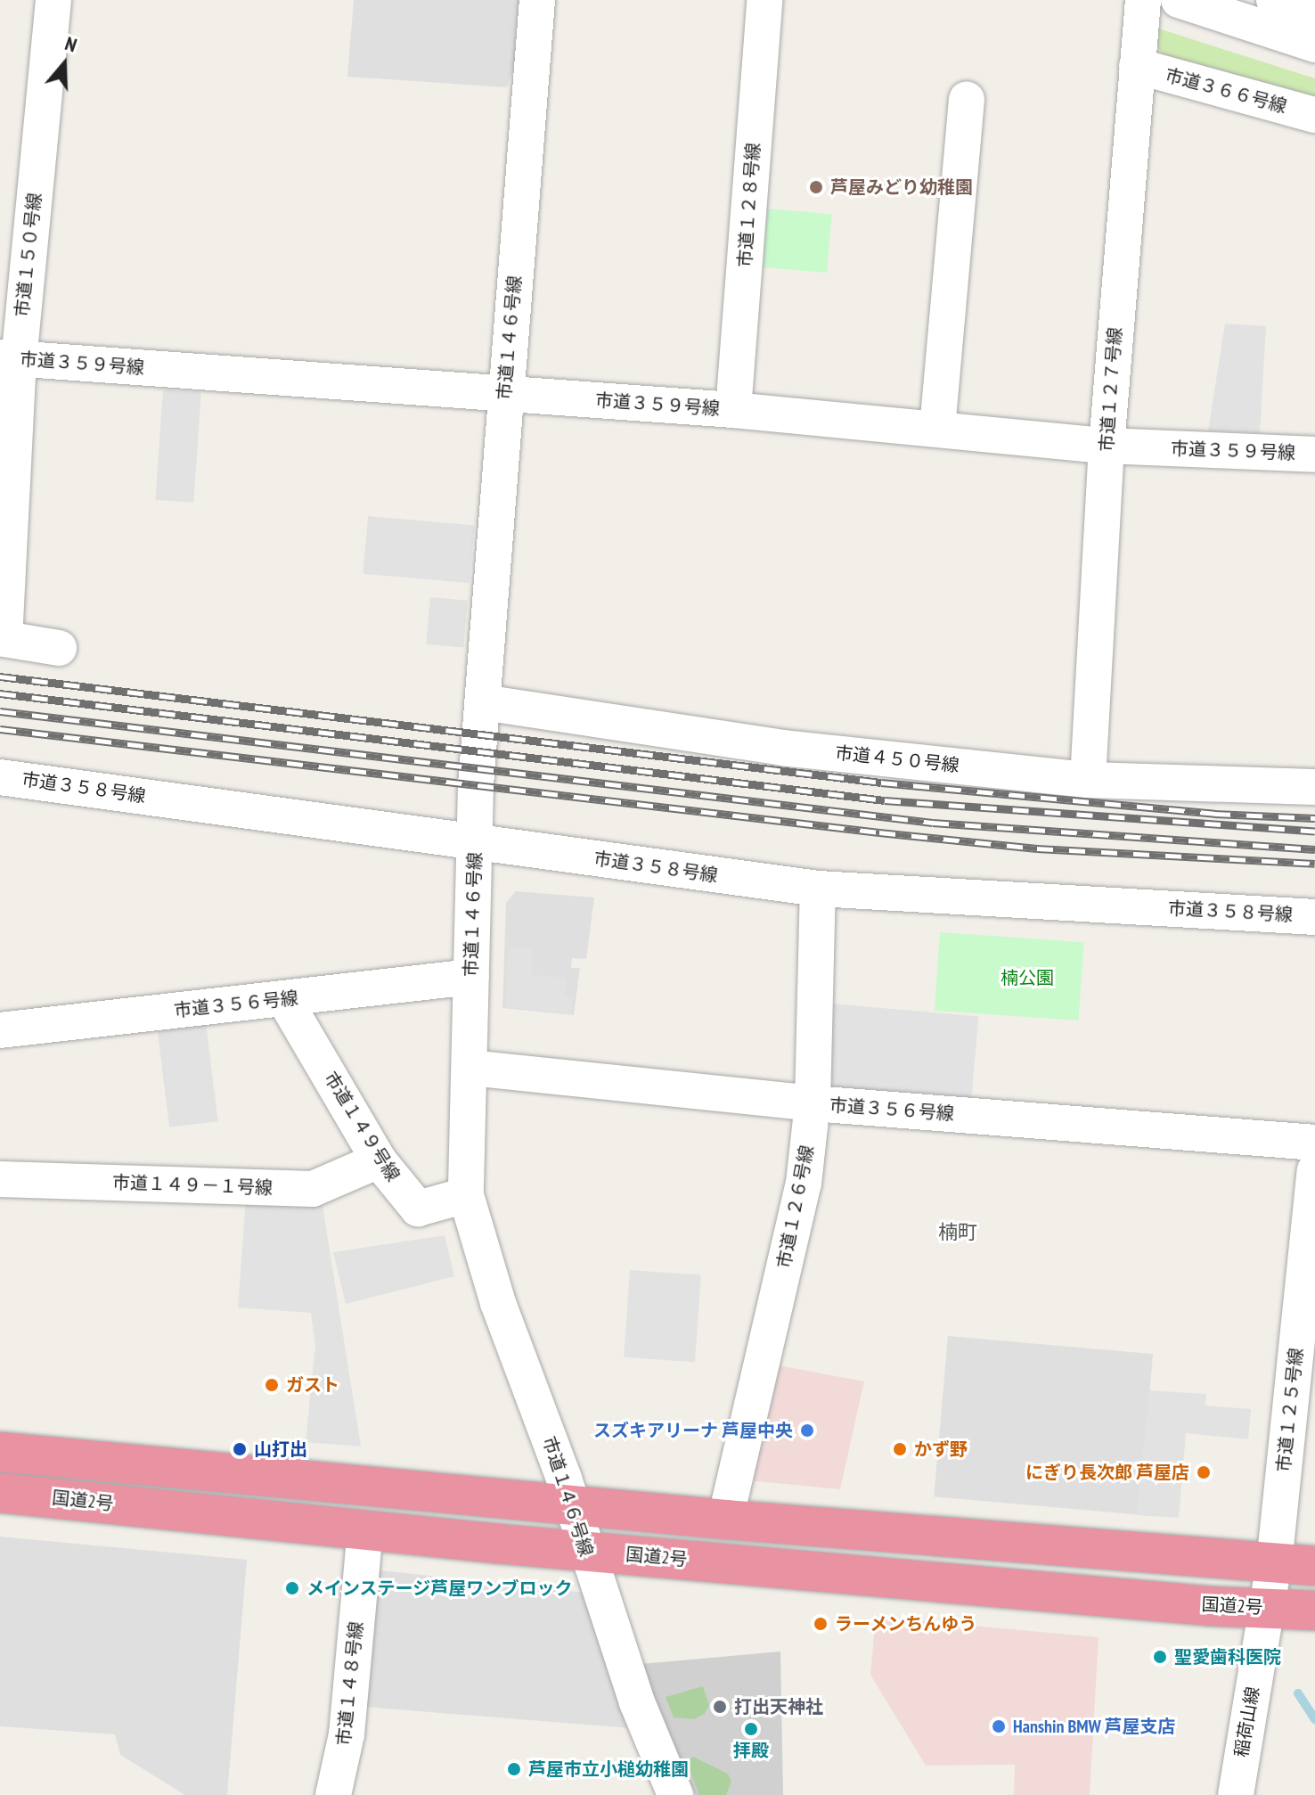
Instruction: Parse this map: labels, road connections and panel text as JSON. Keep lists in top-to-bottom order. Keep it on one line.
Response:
{"streets":{"highway":["国道2号"],"street":["市道３６６号線","市道１２８号線","市道１５０号線","市道１４６号線","市道３５９号線","市道１２７号線","市道４５０号線","市道３５８号線","市道３５６号線","市道１４９号線","市道１４９－１号線","市道１２６号線","市道１２５号線","市道１４８号線","稲荷山線"]},"crossings":[["市道３６６号線","市道１２７号線"],["市道１２８号線","市道３５９号線"],["市道１５０号線","市道３５９号線"],["市道１４６号線","市道３５９号線"],["市道１４６号線","市道４５０号線"],["市道１４６号線","市道３５８号線"],["市道１４６号線","市道３５６号線"],["市道１４６号線","市道１４９号線"],["市道１４６号線","国道2号"],["市道３５９号線","市道１２７号線"],["市道１２７号線","市道４５０号線"],["市道３５８号線","市道１２６号線"],["市道３５６号線","市道１４９号線"],["市道３５６号線","市道１２６号線"],["市道１４９号線","市道１４９－１号線"],["市道１２５号線","稲荷山線"],["国道2号","市道１４８号線"],["国道2号","稲荷山線"]],"districts":["楠町"],"parks":["楠公園"],"places":["芦屋みどり幼稚園","ガスト","スズキアリーナ 芦屋中央","山打出","かず野","にぎり長次郎 芦屋店","メインステージ芦屋ワンブロック","ラーメンちんゆう","聖愛歯科医院","打出天神社","Hanshin BMW 芦屋支店","拝殿","芦屋市立小槌幼稚園"],"north":"top"}
